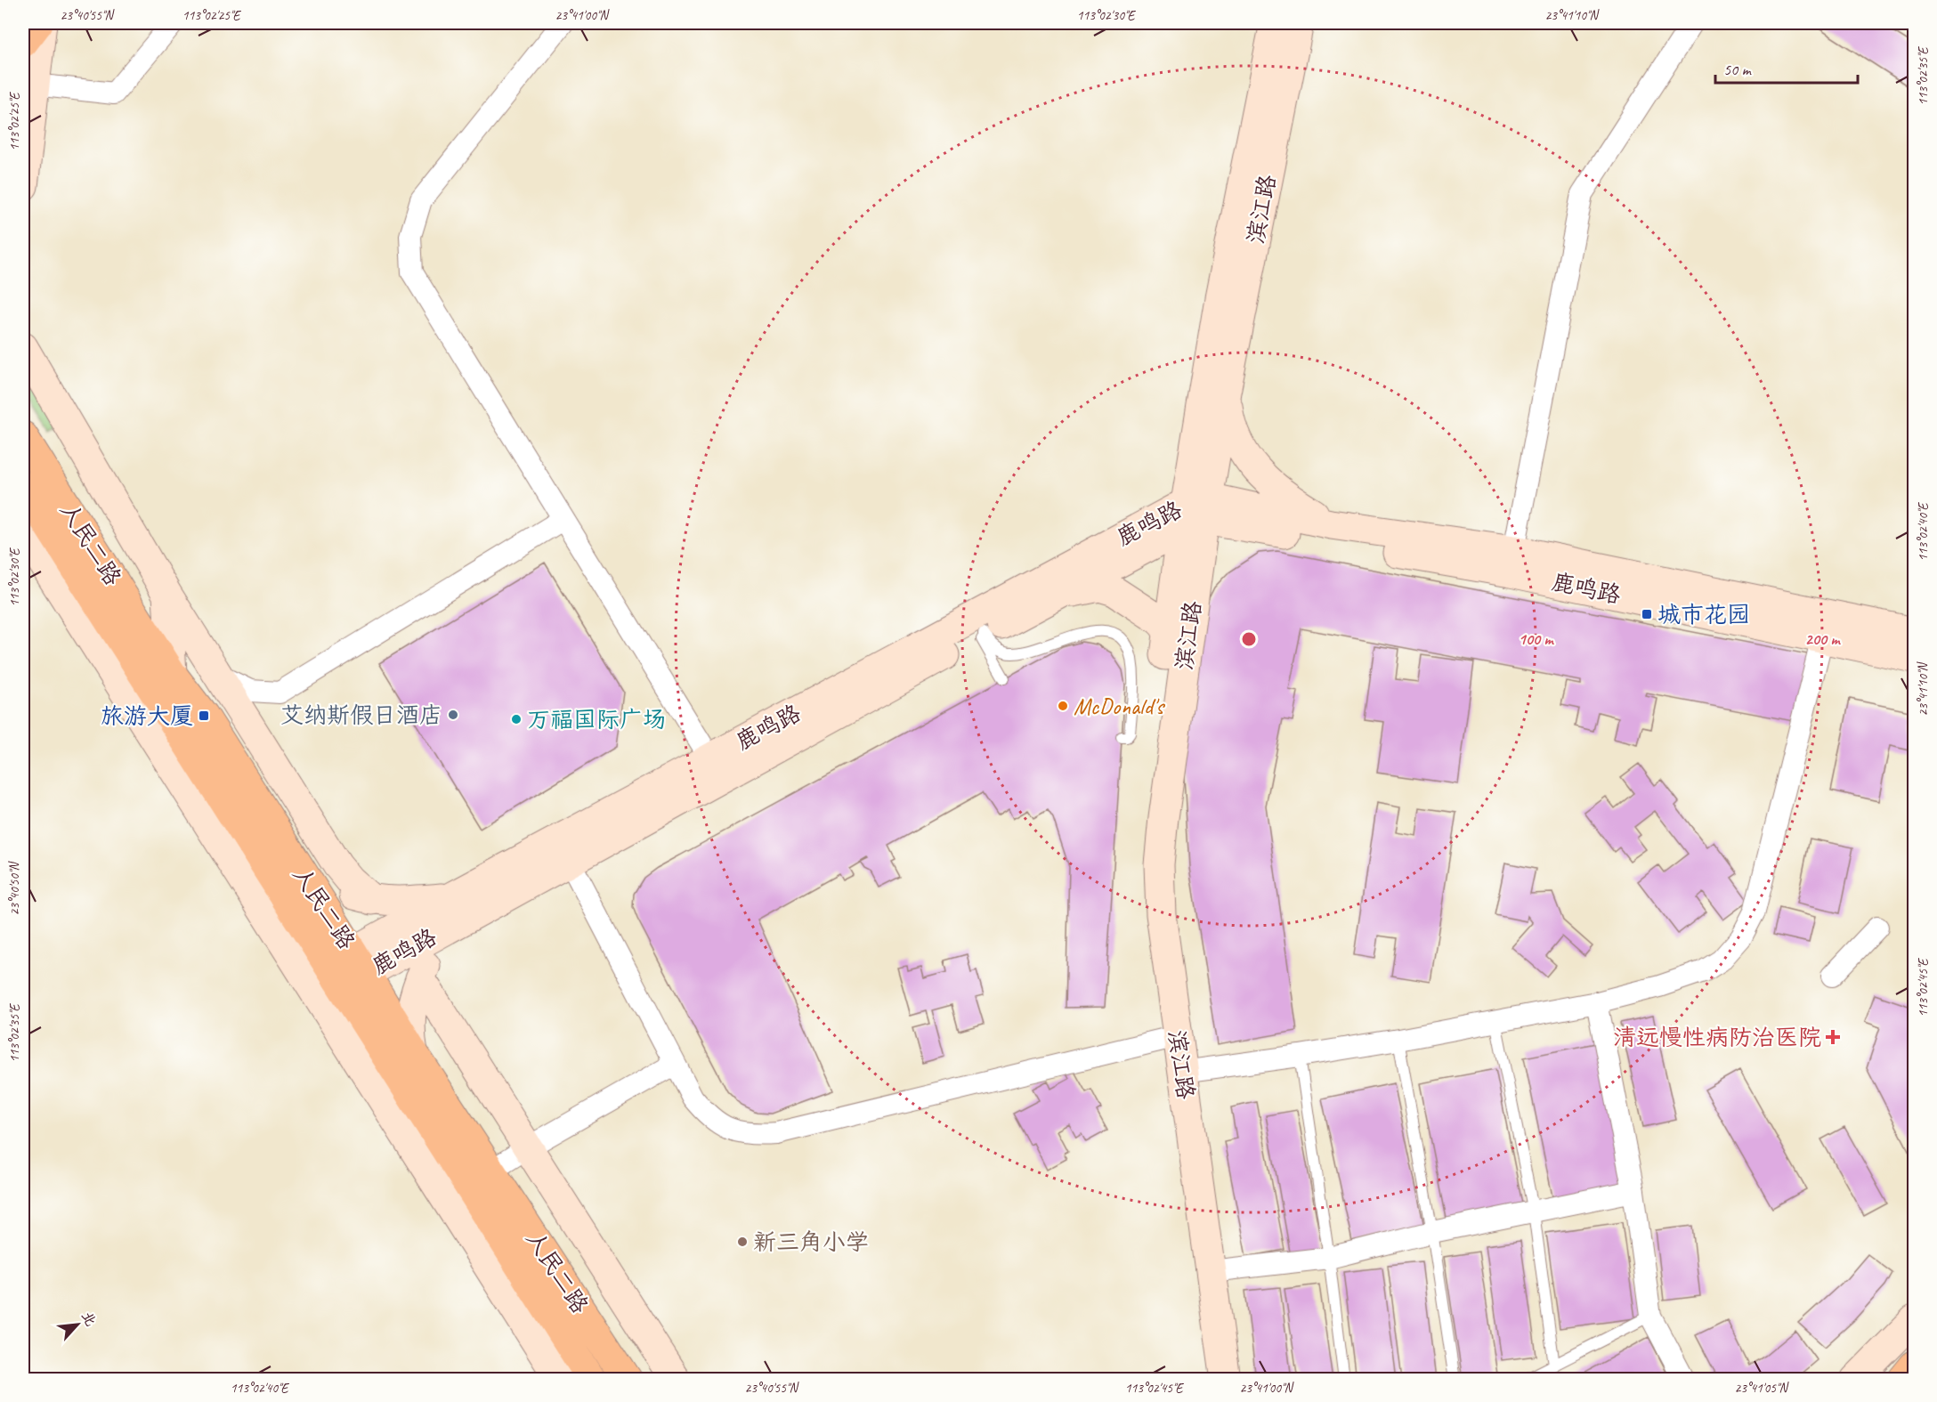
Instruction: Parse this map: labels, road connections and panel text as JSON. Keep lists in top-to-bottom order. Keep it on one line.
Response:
{"streets":{"main road":["人民二路"],"street":["滨江路","鹿鸣路"]},"crossings":[["滨江路","鹿鸣路"],["鹿鸣路","人民二路"]],"places":{"transit":["城市花园","旅游大厦"],"other":["McDonald's","艾纳斯假日酒店","万福国际广场","新三角小学"],"health":["清远慢性病防治医院"]},"scale_bar":"50 m","north":"top right","coordinates":["23°40'55\"N","113°02'25\"E","23°41'00\"N","113°02'30\"E","23°41'10\"N","113°02'35\"E","113°02'40\"E","23°40'50\"N","113°02'45\"E","23°41'05\"N"],"rings":["100 m","200 m"]}
